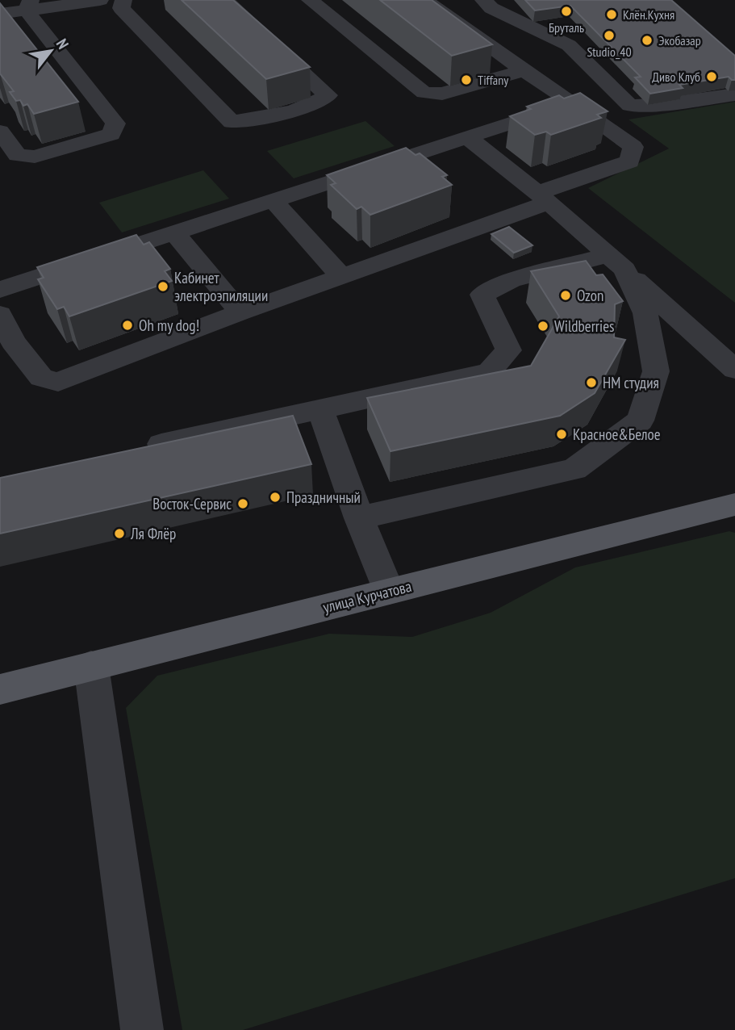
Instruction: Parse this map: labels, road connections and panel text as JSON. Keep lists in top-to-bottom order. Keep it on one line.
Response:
{"streets":{"main road":["улица Курчатова"]},"places":["Бруталь","Клён.Кухня","Studio_40","Экобазар","Диво Клуб","Tiffany","Кабинет электроэпиляции","Ozon","Oh my dog!","Wildberries","HM студия","Красное&Белое","Праздничный","Восток-Сервис","Ля Флёр"],"north":"top right"}
